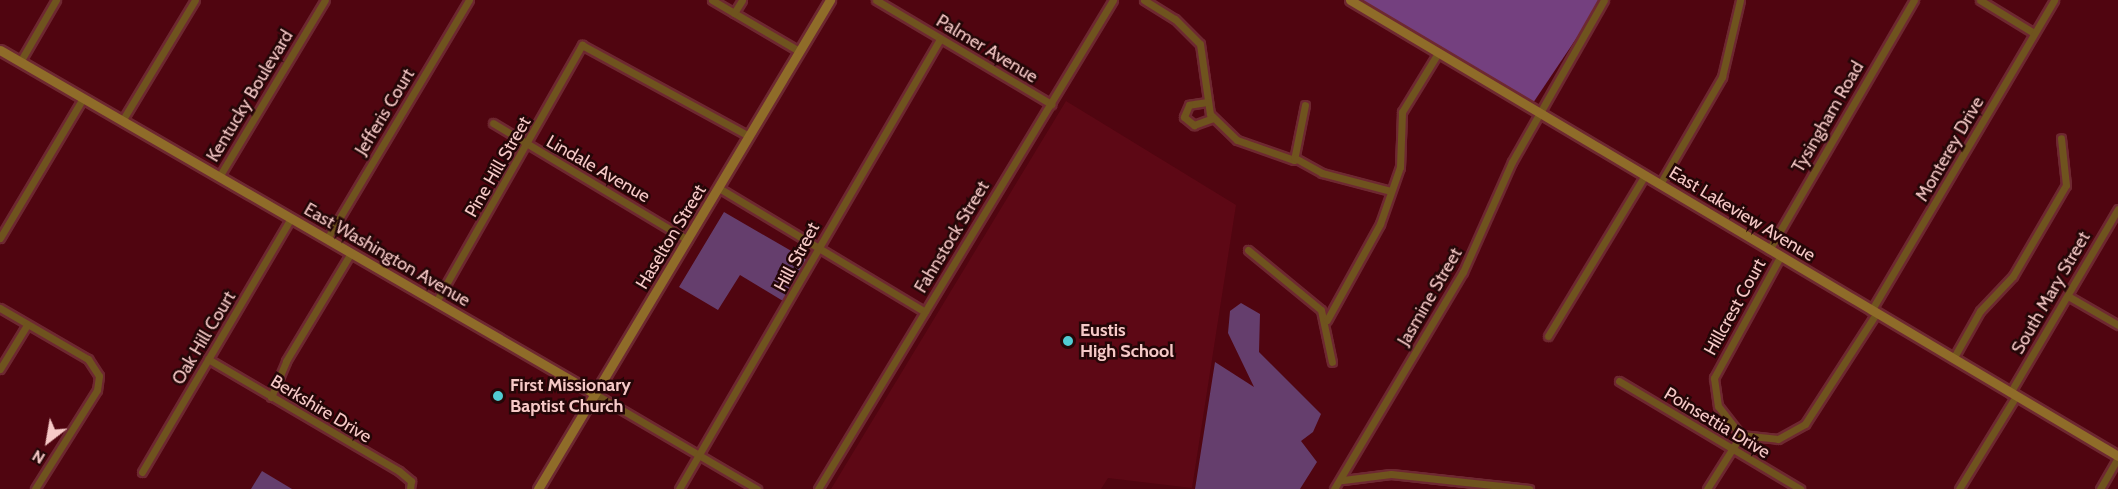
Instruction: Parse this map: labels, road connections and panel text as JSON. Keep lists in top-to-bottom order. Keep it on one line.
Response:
{"streets":{"street":["Palmer Avenue","Kentucky Boulevard","Jefferis Court","Tysingham Road","Monterey Drive","Pine Hill Street","Lindale Avenue","East Lakeview Avenue","Haselton Street","Fahnstock Street","East Washington Avenue","Hill Street","South Mary Street","Jasmine Street","Hillcrest Court","Oak Hill Court","Berkshire Drive","Poinsettia Drive"]},"crossings":[["Palmer Avenue","Fahnstock Street"],["Palmer Avenue","Hill Street"],["Kentucky Boulevard","East Washington Avenue"],["Jefferis Court","East Washington Avenue"],["Tysingham Road","East Lakeview Avenue"],["Monterey Drive","East Lakeview Avenue"],["Pine Hill Street","Lindale Avenue"],["Pine Hill Street","Haselton Street"],["Pine Hill Street","East Washington Avenue"],["Lindale Avenue","Haselton Street"],["East Lakeview Avenue","South Mary Street"],["East Lakeview Avenue","Jasmine Street"],["East Lakeview Avenue","Hillcrest Court"],["Haselton Street","East Washington Avenue"],["East Washington Avenue","Hill Street"],["East Washington Avenue","Oak Hill Court"],["Oak Hill Court","Berkshire Drive"]],"places":["Eustis High School","First Missionary Baptist Church"],"north":"bottom left"}
